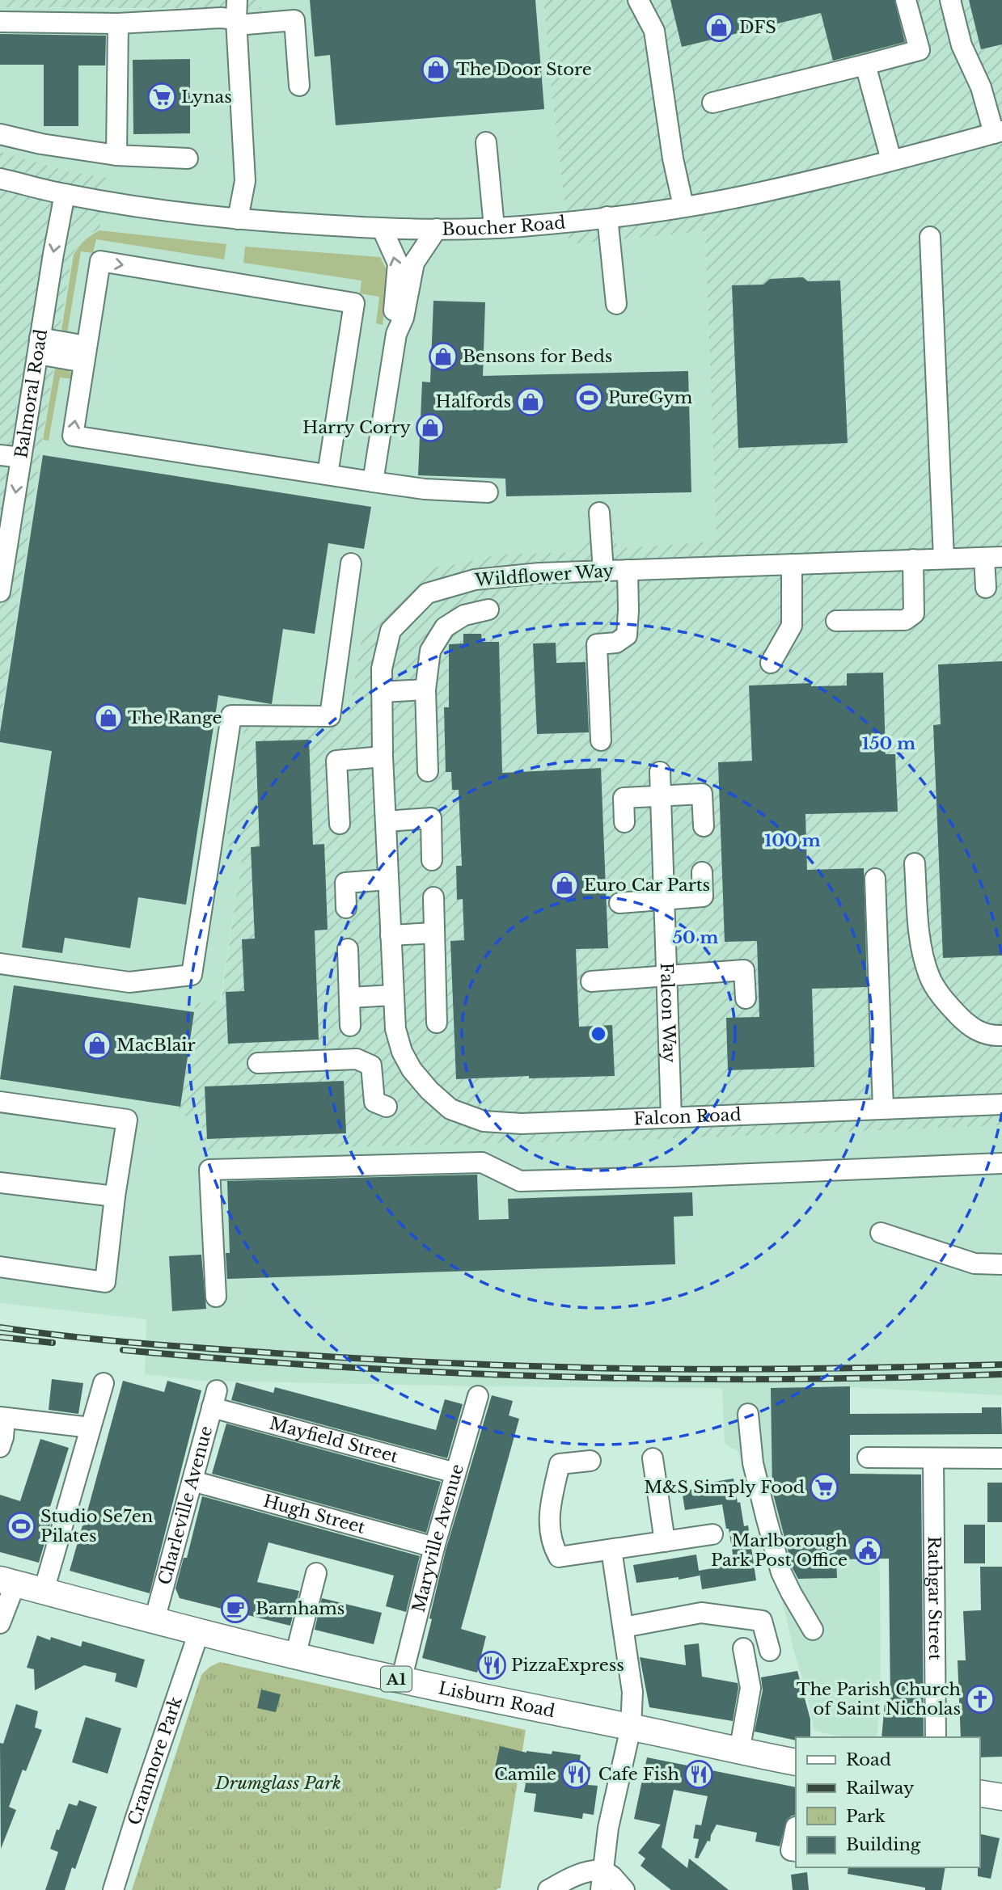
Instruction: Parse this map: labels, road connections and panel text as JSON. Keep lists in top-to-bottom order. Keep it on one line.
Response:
{"streets":{"main road":["A1","Lisburn Road"],"street":["Boucher Road","Balmoral Road","Wildflower Way","Falcon Way","Falcon Road","Mayfield Street","Charleville Avenue","Hugh Street","Maryville Avenue","Rathgar Street","Cranmore Park"]},"crossings":[["Boucher Road","Balmoral Road"],["Wildflower Way","Falcon Road"],["Falcon Way","Falcon Road"],["Mayfield Street","Charleville Avenue"],["Mayfield Street","Maryville Avenue"],["Charleville Avenue","Hugh Street"],["Charleville Avenue","Lisburn Road"],["Hugh Street","Maryville Avenue"],["Maryville Avenue","Lisburn Road"],["Lisburn Road","Cranmore Park"]],"one_way":["Balmoral Road"],"parks":["Drumglass Park"],"places":{"shop":["DFS","The Door Store","Bensons for Beds","Halfords","Harry Corry","The Range","Euro Car Parts","MacBlair"],"supermarket":["Lynas","M&S Simply Food"],"sports":["PureGym","Studio Se7en Pilates"],"public building":["Marlborough Park Post Office"],"cafe":["Barnhams"],"restaurant":["PizzaExpress","Camile","Cafe Fish"],"church":["The Parish Church of Saint Nicholas"]},"legend":["Road","Railway","Park","Building"],"rings":["150 m","100 m","50 m"]}
